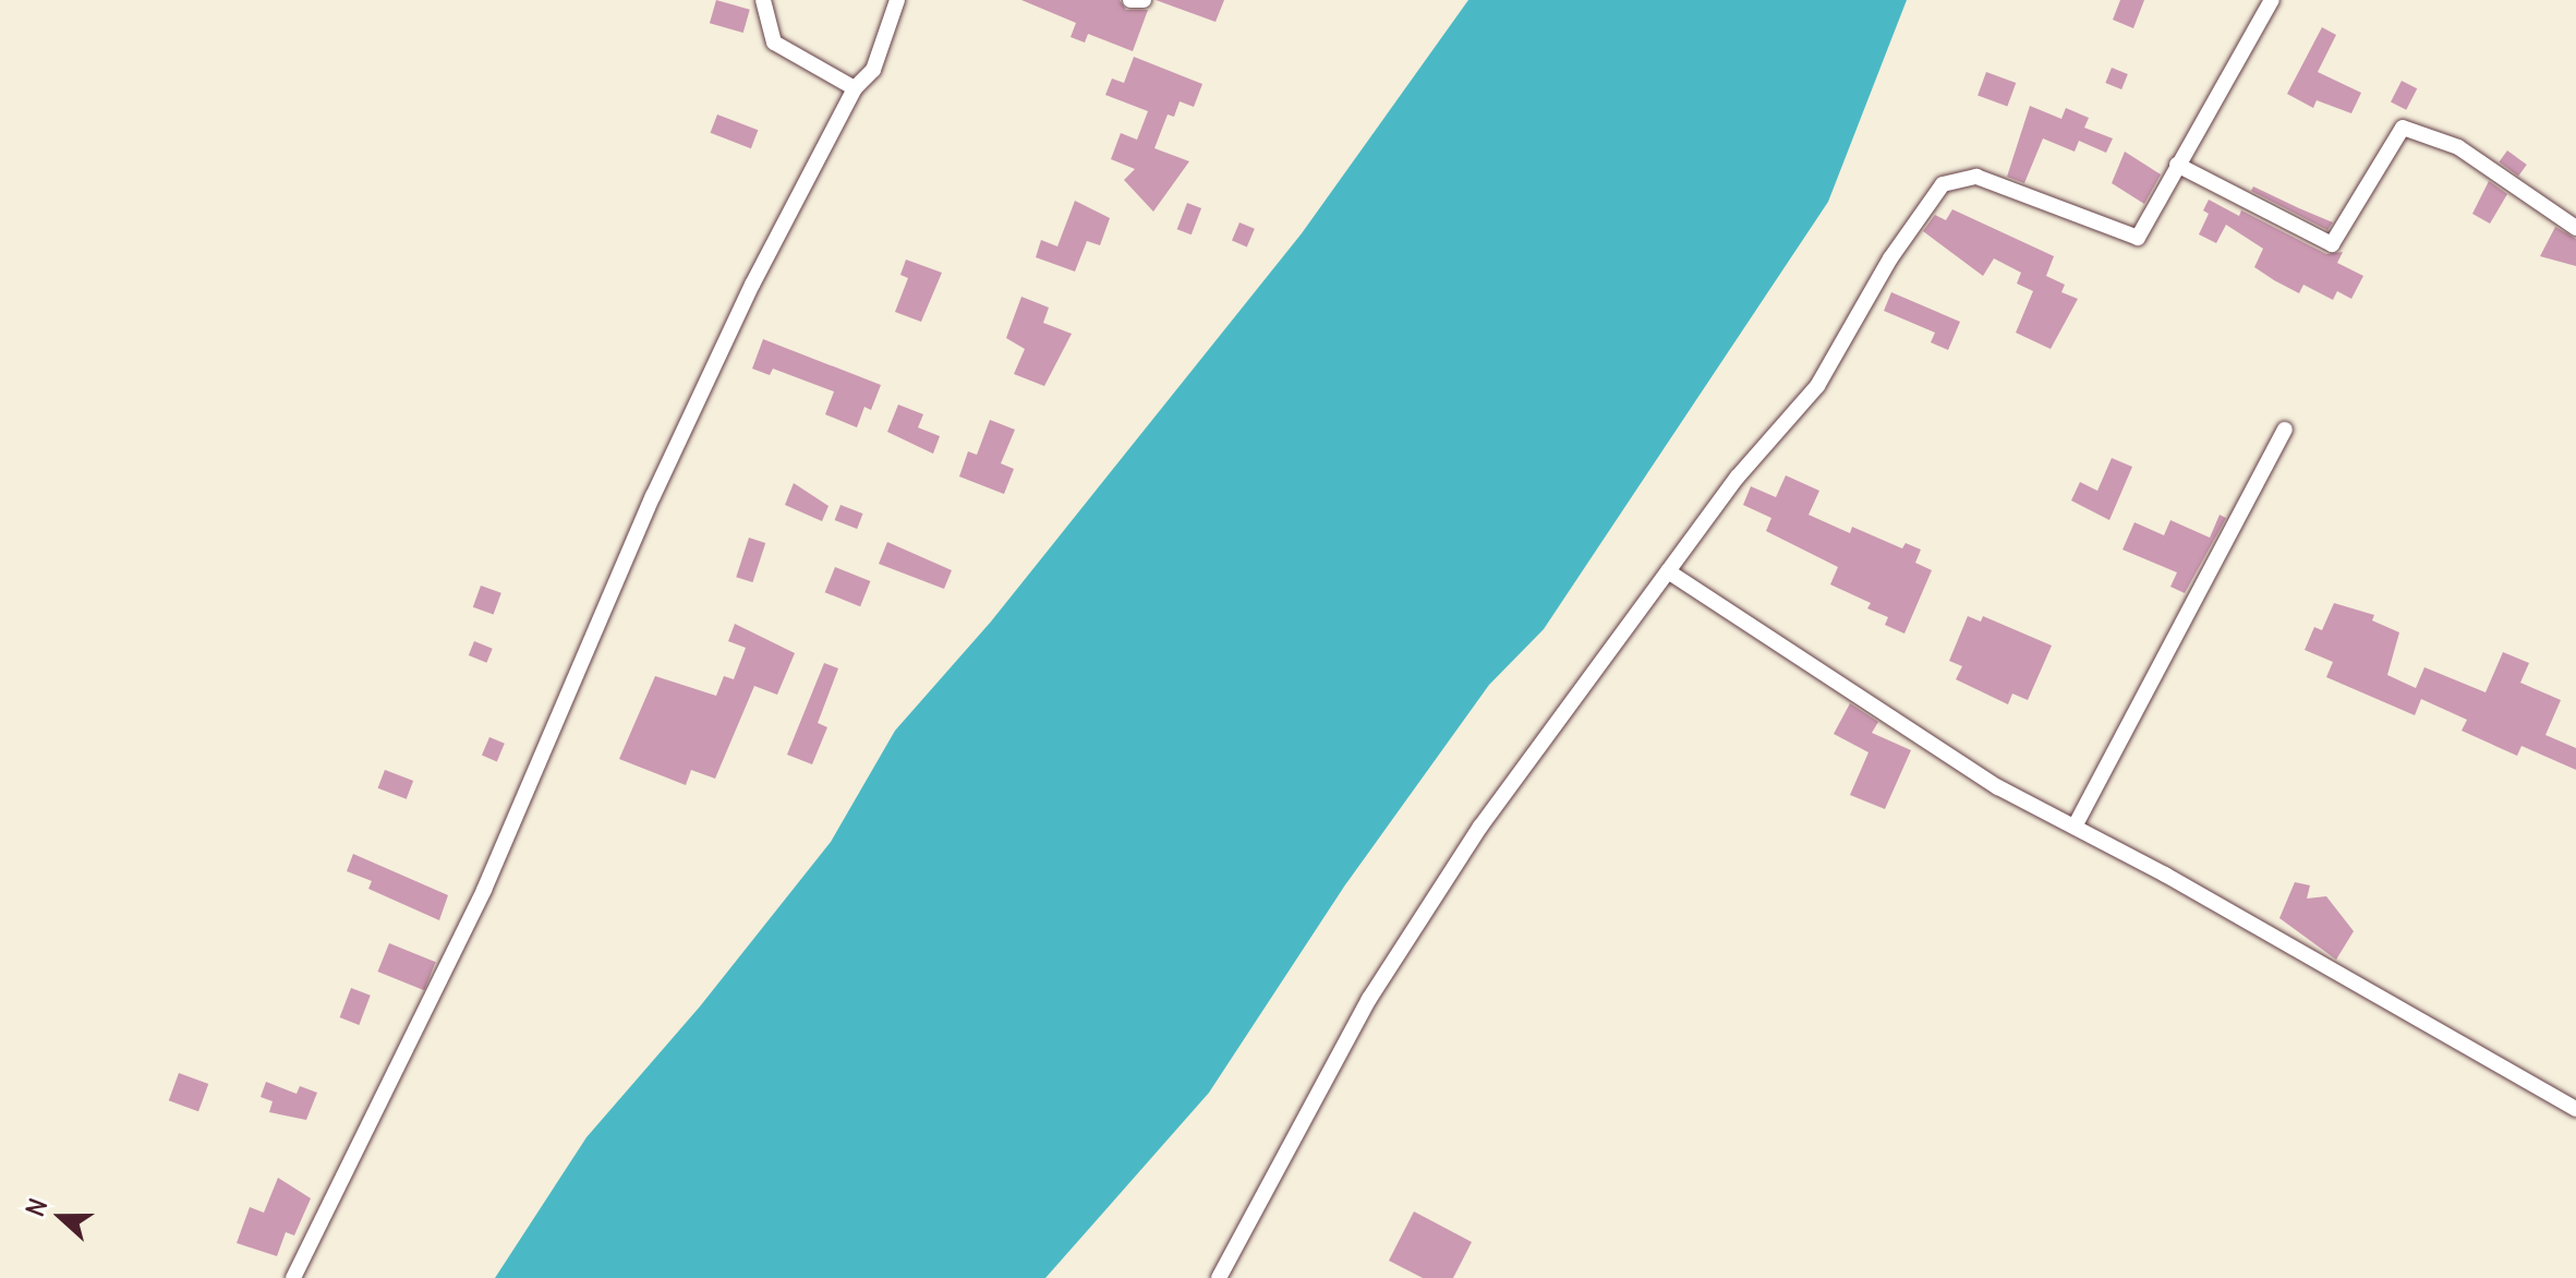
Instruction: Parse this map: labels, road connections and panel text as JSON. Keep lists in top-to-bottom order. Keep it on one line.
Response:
{"north":"left"}
